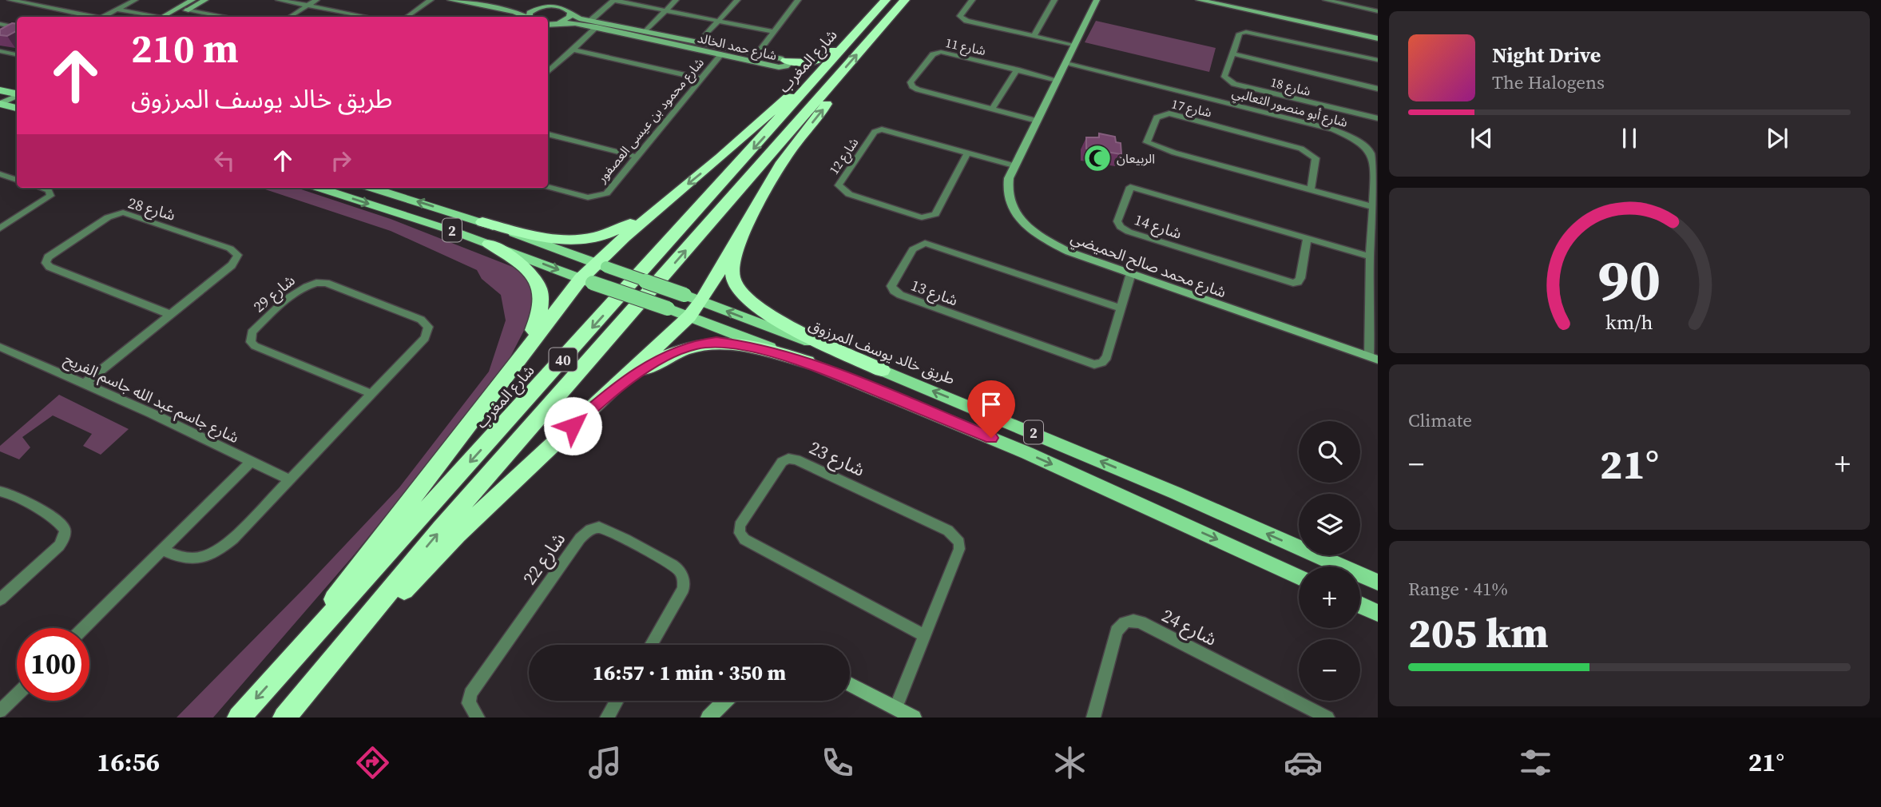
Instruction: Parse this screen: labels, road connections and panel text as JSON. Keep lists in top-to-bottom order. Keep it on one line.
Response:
{"streets":{"highway":["شارع المغرب","40"],"main road":["2","طريق خالد يوسف المرزوق"],"street":["شارع حمد الخالد","شارع 11","شارع 18","شارع أبو منصور الثعالبي","شارع 17","شارع محمود بن عيسى العصفور","شارع 12","شارع 28","شارع 14","شارع محمد صالح الحميضي","شارع 13","شارع 29","شارع جاسم عبد الله جاسم الفريح","شارع 23","شارع 22","شارع 24"]},"crossings":[["شارع حمد الخالد","شارع محمود بن عيسى العصفور"],["شارع 11","شارع محمد صالح الحميضي"],["شارع أبو منصور الثعالبي","شارع 17"],["شارع أبو منصور الثعالبي","شارع 14"],["شارع أبو منصور الثعالبي","شارع محمد صالح الحميضي"],["شارع 12","شارع محمد صالح الحميضي"],["شارع 28","شارع جاسم عبد الله جاسم الفريح"],["شارع محمد صالح الحميضي","شارع 13"],["شارع 29","شارع جاسم عبد الله جاسم الفريح"]],"places":{"mosque":["الربيعان"]},"page":{"turn":["210 m","طريق خالد يوسف المرزوق"],"song":["Night Drive","The Halogens"],"tile":["Climate",["Range · 41%","205 km"]],"map_buttons":["+","−"],"heat":["−","21°","+"],"limit":"100","trip":"16:57 · 1 min · 350 m","tabs":["16:56","21°"],"gauge":["90","km/h"]}}
